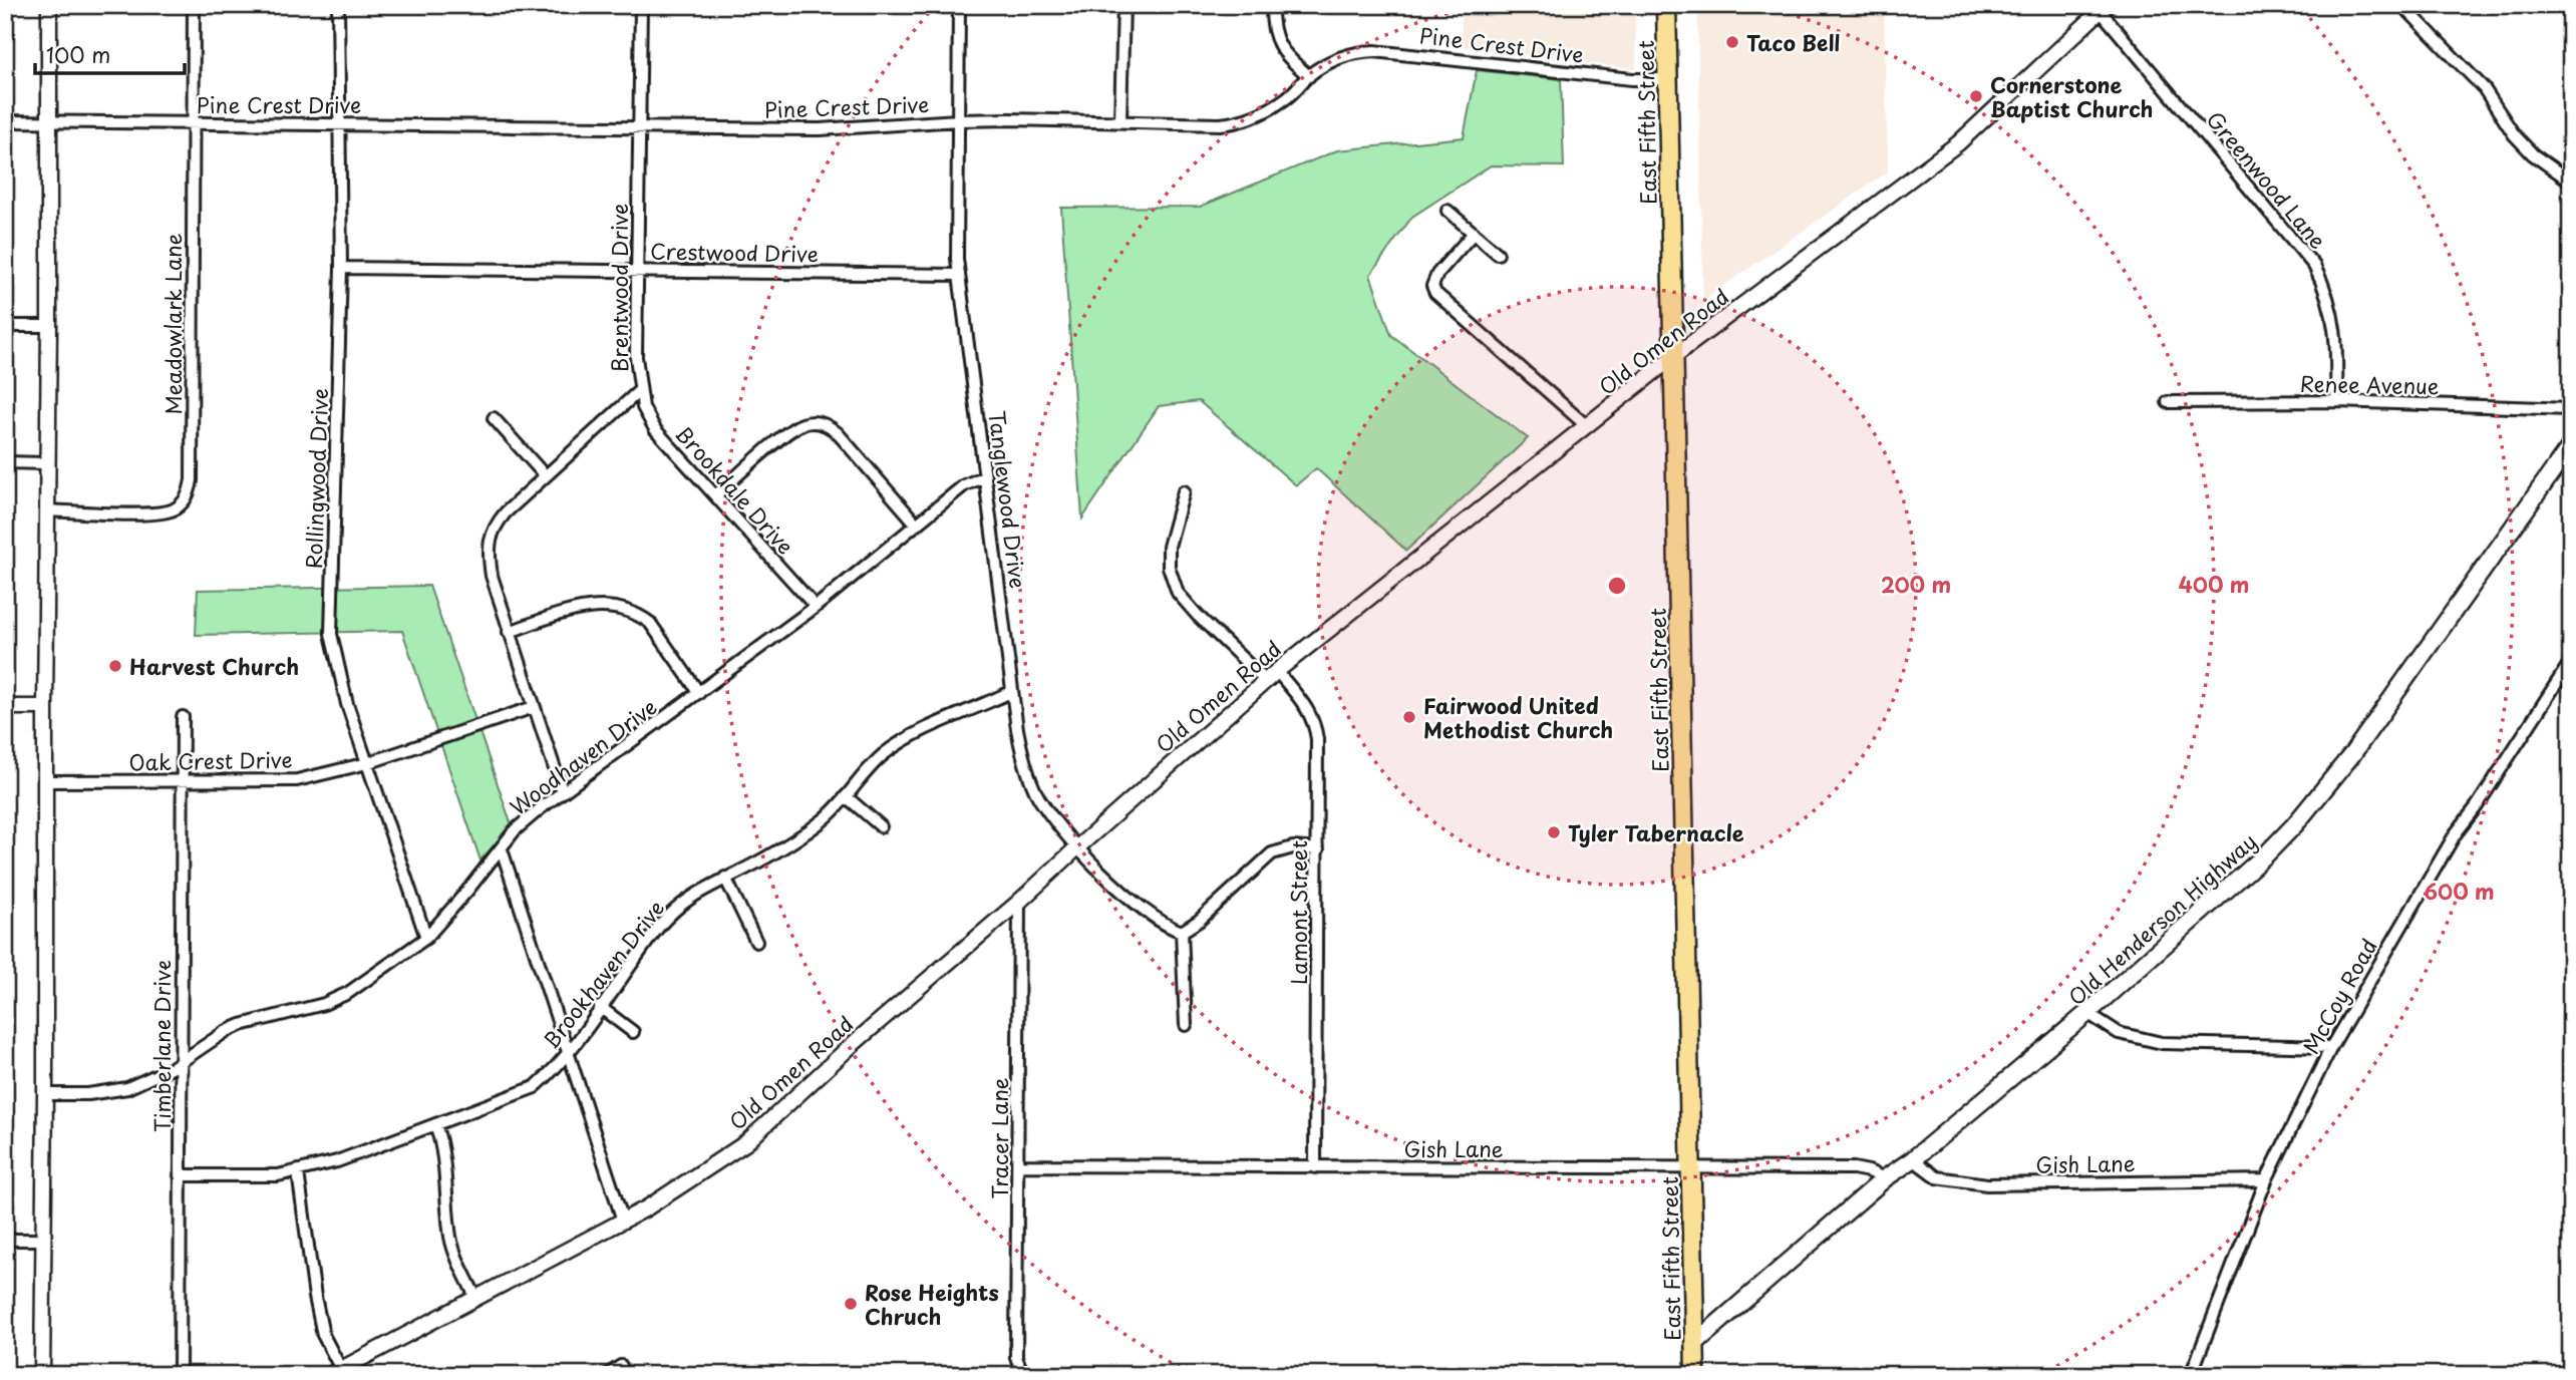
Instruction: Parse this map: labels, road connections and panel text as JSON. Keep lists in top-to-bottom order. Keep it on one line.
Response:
{"streets":{"main road":["East Fifth Street","Old Henderson Highway"],"street":["Pine Crest Drive","Greenwood Lane","Crestwood Drive","Brentwood Drive","Meadowlark Lane","Old Omen Road","Renee Avenue","Rollingwood Drive","Brookdale Drive","Tanglewood Drive","Woodhaven Drive","Oak Crest Drive","Lamont Street","Brookhaven Drive","McCoy Road","Timberlane Drive","Tracer Lane","Gish Lane"]},"crossings":[["Pine Crest Drive","East Fifth Street"],["Pine Crest Drive","Brentwood Drive"],["Pine Crest Drive","Meadowlark Lane"],["Pine Crest Drive","Rollingwood Drive"],["Pine Crest Drive","Tanglewood Drive"],["East Fifth Street","Old Omen Road"],["East Fifth Street","Old Henderson Highway"],["East Fifth Street","Gish Lane"],["Greenwood Lane","Old Omen Road"],["Greenwood Lane","Renee Avenue"],["Crestwood Drive","Brentwood Drive"],["Crestwood Drive","Rollingwood Drive"],["Crestwood Drive","Tanglewood Drive"],["Brentwood Drive","Brookdale Drive"],["Brentwood Drive","Woodhaven Drive"],["Brentwood Drive","Oak Crest Drive"],["Old Omen Road","Tanglewood Drive"],["Old Omen Road","Lamont Street"],["Old Omen Road","Tracer Lane"],["Rollingwood Drive","Woodhaven Drive"],["Rollingwood Drive","Oak Crest Drive"],["Brookdale Drive","Woodhaven Drive"],["Tanglewood Drive","Woodhaven Drive"],["Tanglewood Drive","Brookhaven Drive"],["Woodhaven Drive","Timberlane Drive"],["Oak Crest Drive","Timberlane Drive"],["Lamont Street","Gish Lane"],["Old Henderson Highway","Gish Lane"],["Brookhaven Drive","Timberlane Drive"],["McCoy Road","Gish Lane"],["Tracer Lane","Gish Lane"]],"places":["Taco Bell","Cornerstone Baptist Church","Harvest Church","Fairwood United Methodist Church","Tyler Tabernacle","Rose Heights Chruch"],"scale_bar":"100 m","rings":["200 m","400 m","600 m"]}
